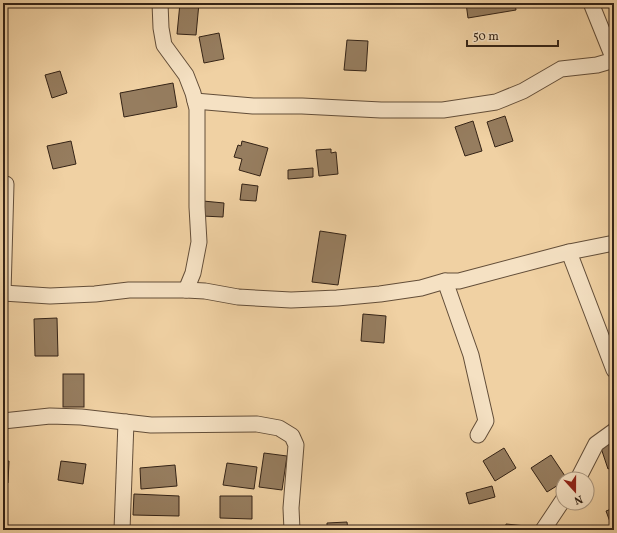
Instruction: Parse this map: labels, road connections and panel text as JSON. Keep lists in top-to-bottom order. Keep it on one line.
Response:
{"scale_bar":"50 m","north":"bottom"}
